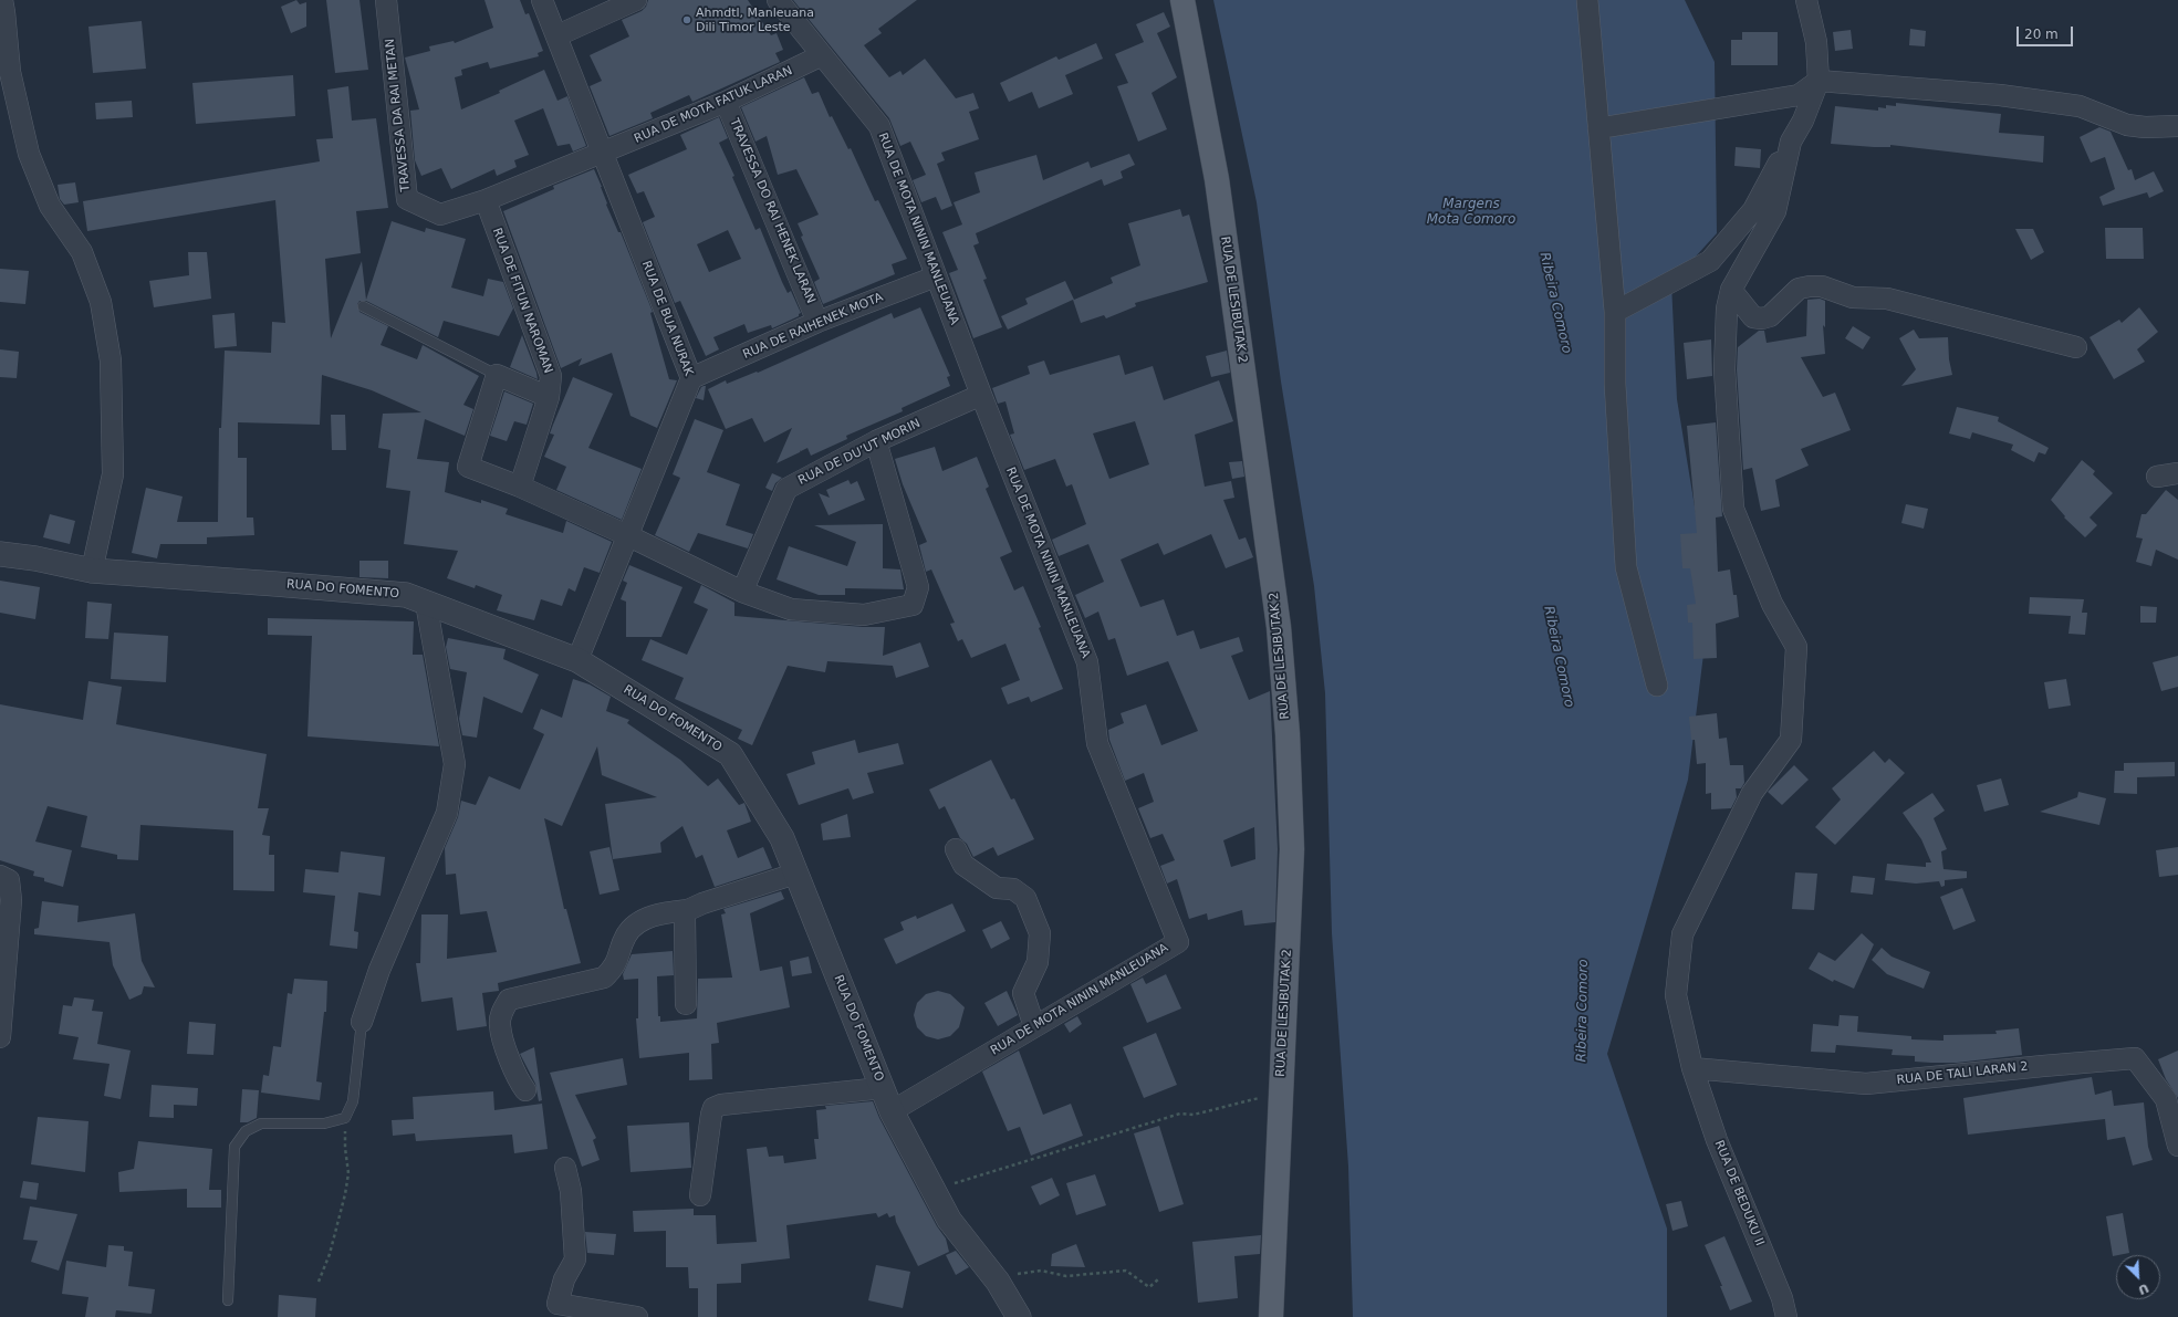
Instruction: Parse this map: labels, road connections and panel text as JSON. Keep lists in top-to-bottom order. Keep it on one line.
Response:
{"streets":{"main road":["RUA DE LESIBUTAK 2"],"street":["RUA DE MOTA FATUK LARAN","TRAVESSA DA RAI METAN","TRAVESSA DO RAI HENEK LARAN","RUA DE MOTA NININ MANLEUANA","RUA DE FITUN NAROMAN","RUA DE BUA NURAK","RUA DE RAIHENEK MOTA","RUA DE DU’UT MORIN","RUA DO FOMENTO","RUA DE TALI LARAN 2","RUA DE BEDUKU II"]},"crossings":[["RUA DE MOTA FATUK LARAN","TRAVESSA DO RAI HENEK LARAN"],["RUA DE MOTA FATUK LARAN","RUA DE MOTA NININ MANLEUANA"],["RUA DE MOTA FATUK LARAN","RUA DE BUA NURAK"],["TRAVESSA DA RAI METAN","RUA DE FITUN NAROMAN"],["TRAVESSA DO RAI HENEK LARAN","RUA DE RAIHENEK MOTA"],["RUA DE MOTA NININ MANLEUANA","RUA DE RAIHENEK MOTA"],["RUA DE MOTA NININ MANLEUANA","RUA DE DU’UT MORIN"],["RUA DE MOTA NININ MANLEUANA","RUA DO FOMENTO"],["RUA DE BUA NURAK","RUA DE RAIHENEK MOTA"],["RUA DE BUA NURAK","RUA DO FOMENTO"],["RUA DE TALI LARAN 2","RUA DE BEDUKU II"]],"water":["Margens Mota Comoro","Ribeira Comoro"],"places":["Ahmdtl, Manleuana Dili Timor Leste"],"scale_bar":"20 m","north":"bottom right"}
